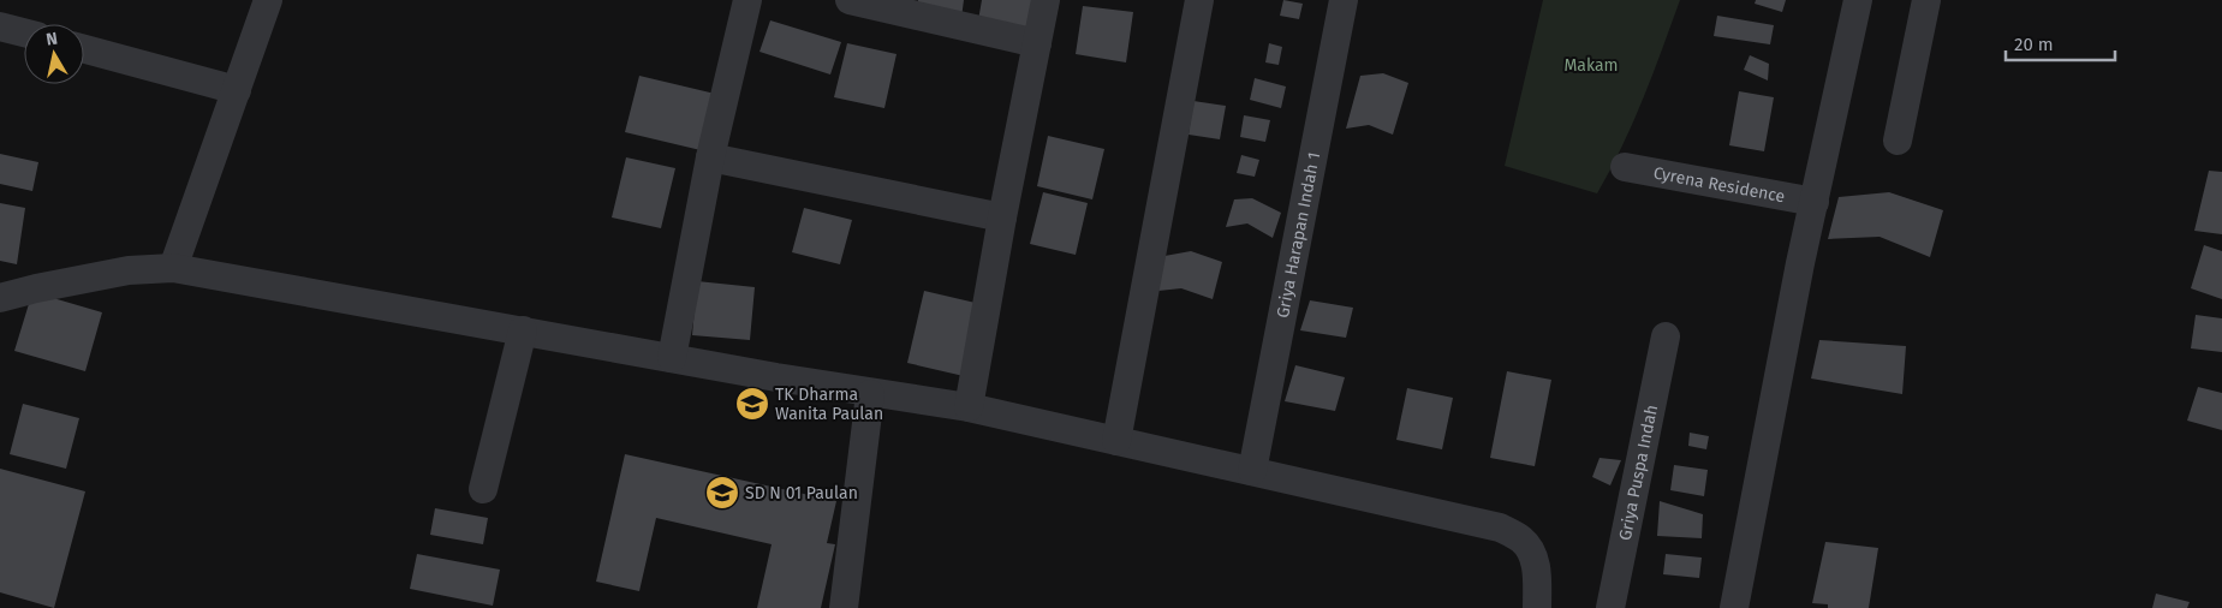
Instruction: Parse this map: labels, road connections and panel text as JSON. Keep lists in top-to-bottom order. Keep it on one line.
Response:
{"streets":{"street":["Cyrena Residence","Griya Harapan Indah 1","Griya Puspa Indah"]},"parks":["Makam"],"places":{"school or university":["TK Dharma Wanita Paulan","SD N 01 Paulan"]},"scale_bar":"20 m","north":"top"}
